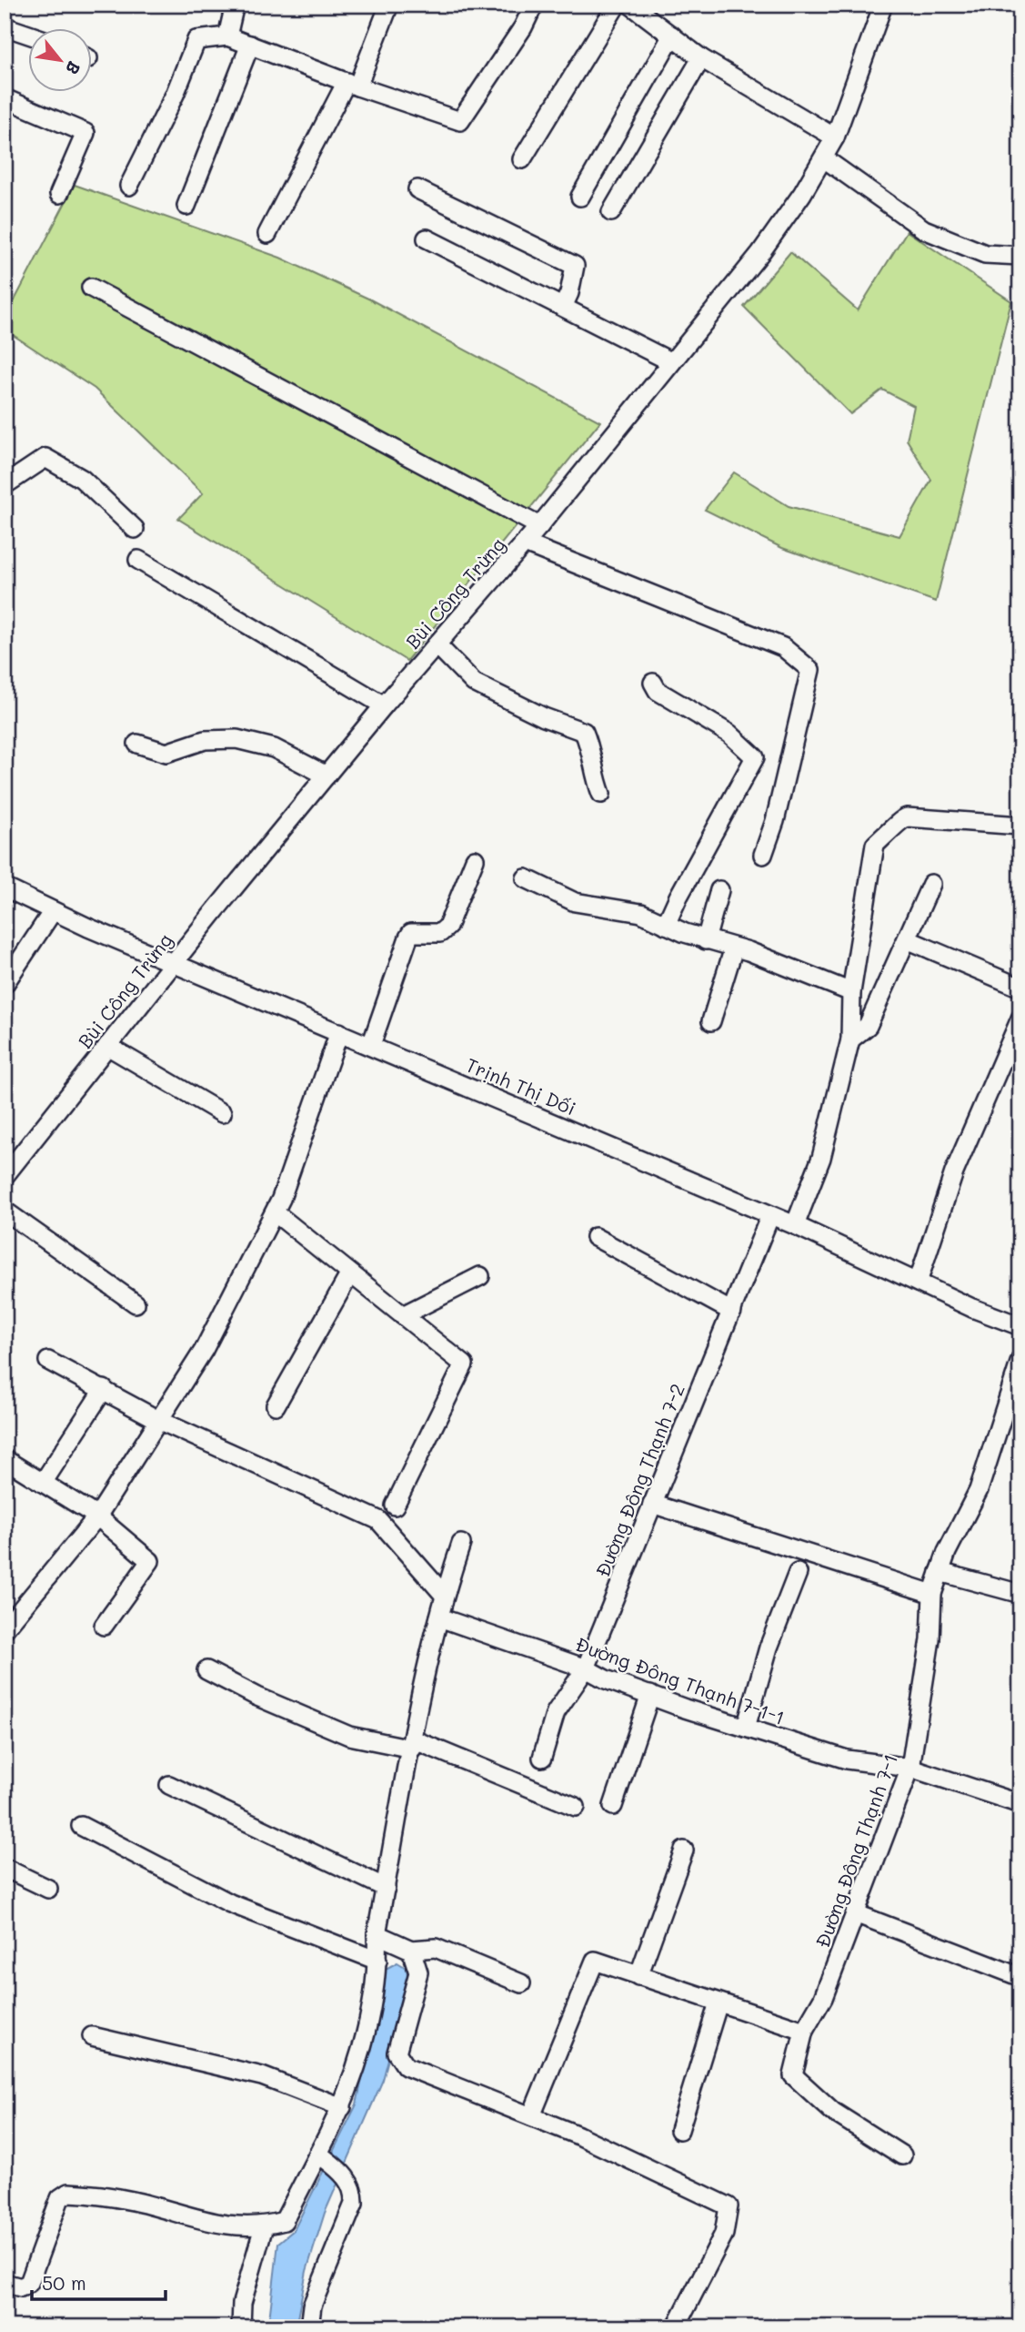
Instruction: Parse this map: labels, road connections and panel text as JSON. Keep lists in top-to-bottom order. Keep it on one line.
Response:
{"streets":{"street":["Bùi Công Trừng","Trịnh Thị Dối","Đường Đông Thạnh 7-2","Đường Đông Thạnh 7-1-1","Đường Đông Thạnh 7-1"]},"crossings":[["Bùi Công Trừng","Trịnh Thị Dối"],["Trịnh Thị Dối","Đường Đông Thạnh 7-2"],["Đường Đông Thạnh 7-2","Đường Đông Thạnh 7-1-1"],["Đường Đông Thạnh 7-1-1","Đường Đông Thạnh 7-1"]],"scale_bar":"50 m","north":"bottom right"}
